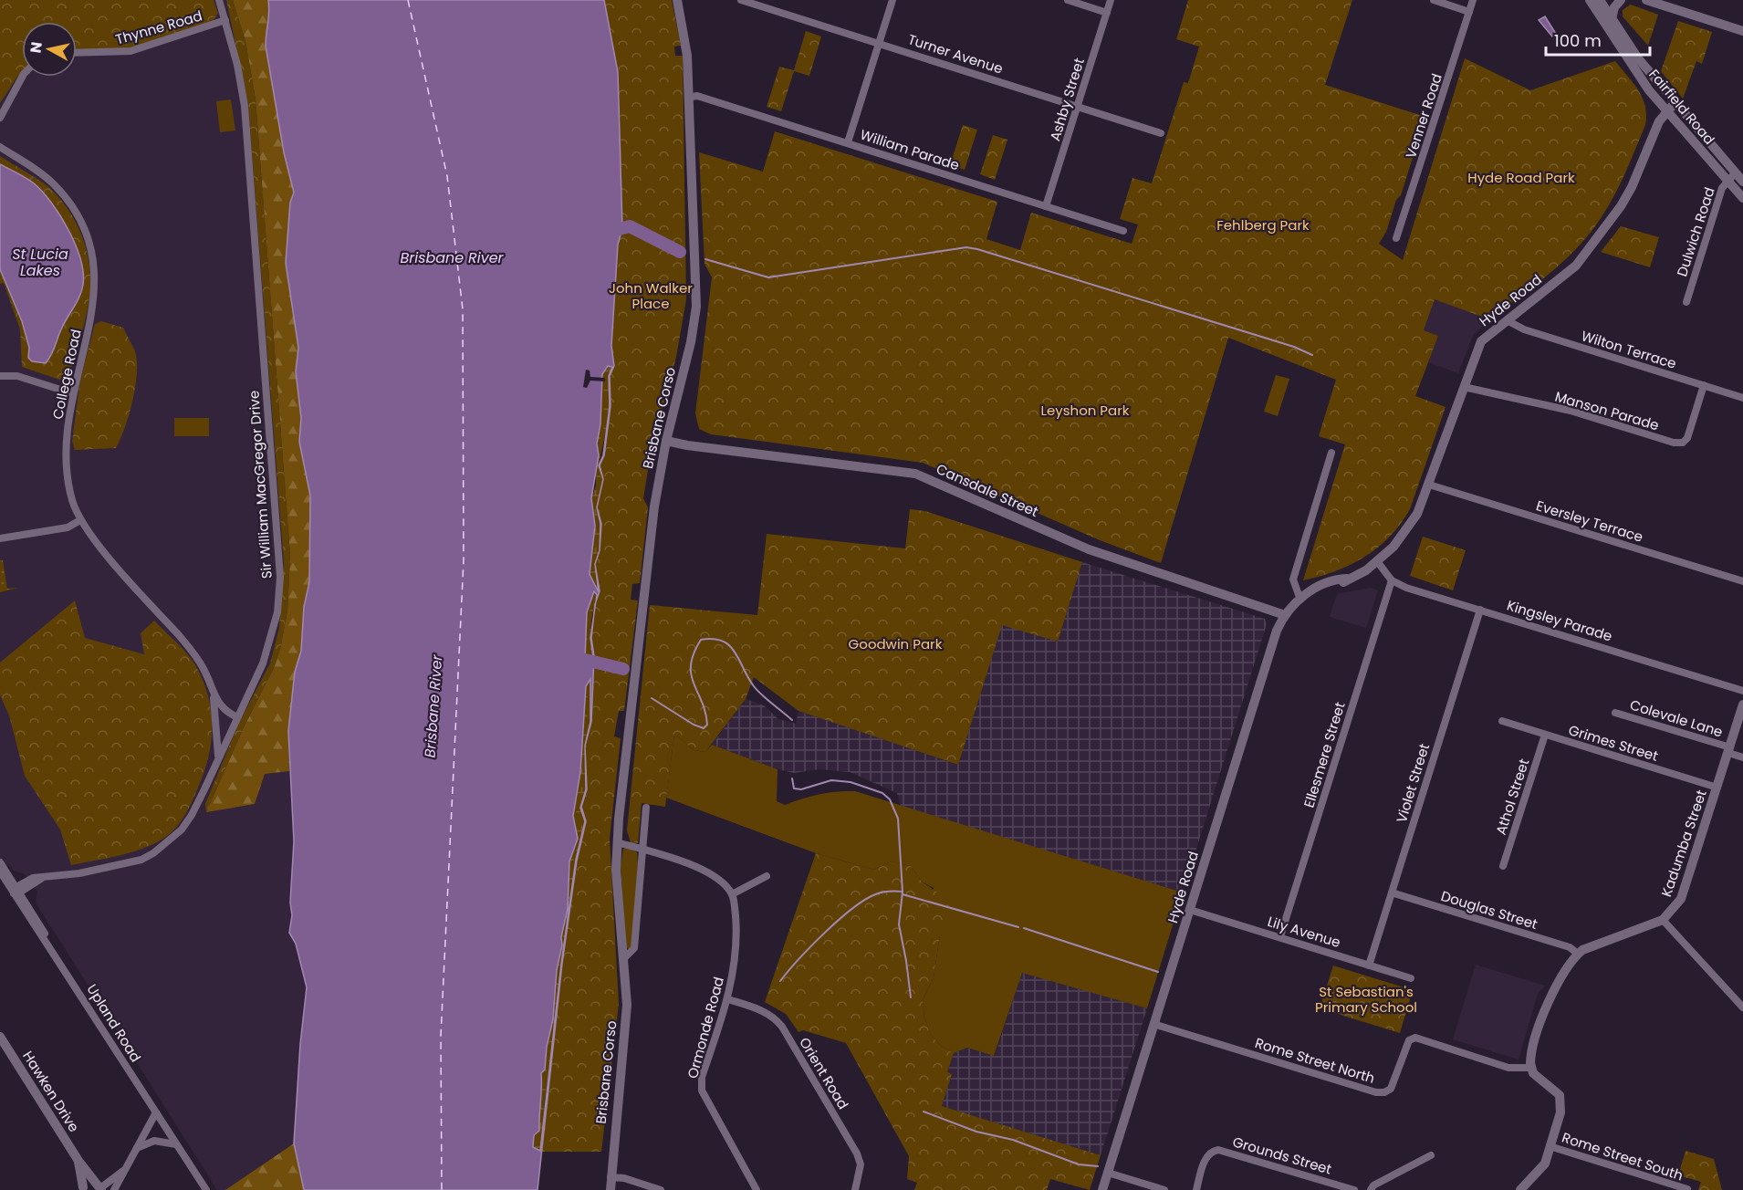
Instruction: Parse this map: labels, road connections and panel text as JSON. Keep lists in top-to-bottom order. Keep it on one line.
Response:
{"streets":{"street":["Thynne Road","Turner Avenue","Ashby Street","Fairfield Road","Venner Road","William Parade","Dulwich Road","Hyde Road","Wilton Terrace","College Road","Manson Parade","Brisbane Corso","Sir William MacGregor Drive","Cansdale Street","Eversley Terrace","Kingsley Parade","Colevale Lane","Grimes Street","Ellesmere Street","Violet Street","Athol Street","Kadumba Street","Douglas Street","Lily Avenue","Upland Road","Ormonde Road","Rome Street North","Orient Road","Hawken Drive","Grounds Street","Rome Street South"]},"crossings":[["Thynne Road","Sir William MacGregor Drive"],["Turner Avenue","Ashby Street"],["Ashby Street","William Parade"],["Fairfield Road","Dulwich Road"],["Fairfield Road","Hyde Road"],["William Parade","Brisbane Corso"],["Hyde Road","Wilton Terrace"],["Hyde Road","Manson Parade"],["Hyde Road","Cansdale Street"],["Hyde Road","Eversley Terrace"],["Hyde Road","Lily Avenue"],["Hyde Road","Rome Street North"],["Wilton Terrace","Manson Parade"],["College Road","Sir William MacGregor Drive"],["Brisbane Corso","Cansdale Street"],["Sir William MacGregor Drive","Upland Road"],["Kingsley Parade","Ellesmere Street"],["Kingsley Parade","Violet Street"],["Colevale Lane","Kadumba Street"],["Grimes Street","Athol Street"],["Grimes Street","Kadumba Street"],["Ellesmere Street","Lily Avenue"],["Violet Street","Douglas Street"],["Violet Street","Lily Avenue"],["Kadumba Street","Douglas Street"],["Ormonde Road","Orient Road"]],"water":["St Lucia Lakes","Brisbane River"],"parks":["Hyde Road Park","Fehlberg Park","John Walker Place","Leyshon Park","Goodwin Park","St Sebastian's Primary School"],"scale_bar":"100 m","north":"left"}
